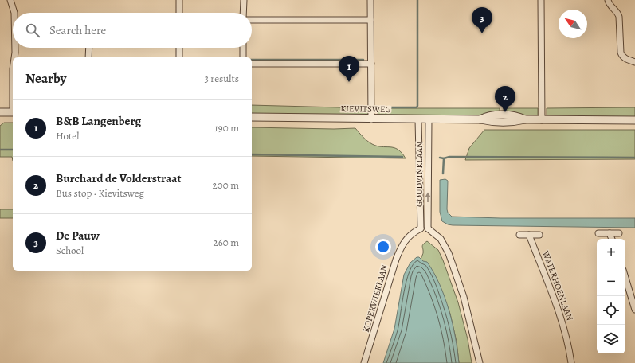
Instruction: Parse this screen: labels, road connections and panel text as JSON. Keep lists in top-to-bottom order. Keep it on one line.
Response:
{"streets":{"street":["KIEVITSWEG","GOUDVINKLAAN","WATERHOENLAAN","KOPERWIEKLAAN"]},"crossings":[["KIEVITSWEG","GOUDVINKLAAN"],["GOUDVINKLAAN","KOPERWIEKLAAN"]],"north":"top left","page":{"pins":["3","1","2"],"search":"Search here","heading":["Nearby","3 results"],"list":[{"mark":"1","name":"B&B Langenberg","note":"Hotel","value":"190 m"},{"mark":"2","name":"Burchard de Volderstraat","note":"Bus stop · Kievitsweg","value":"200 m"},{"mark":"3","name":"De Pauw","note":"School","value":"260 m"}],"map_buttons":["+","−"]}}
